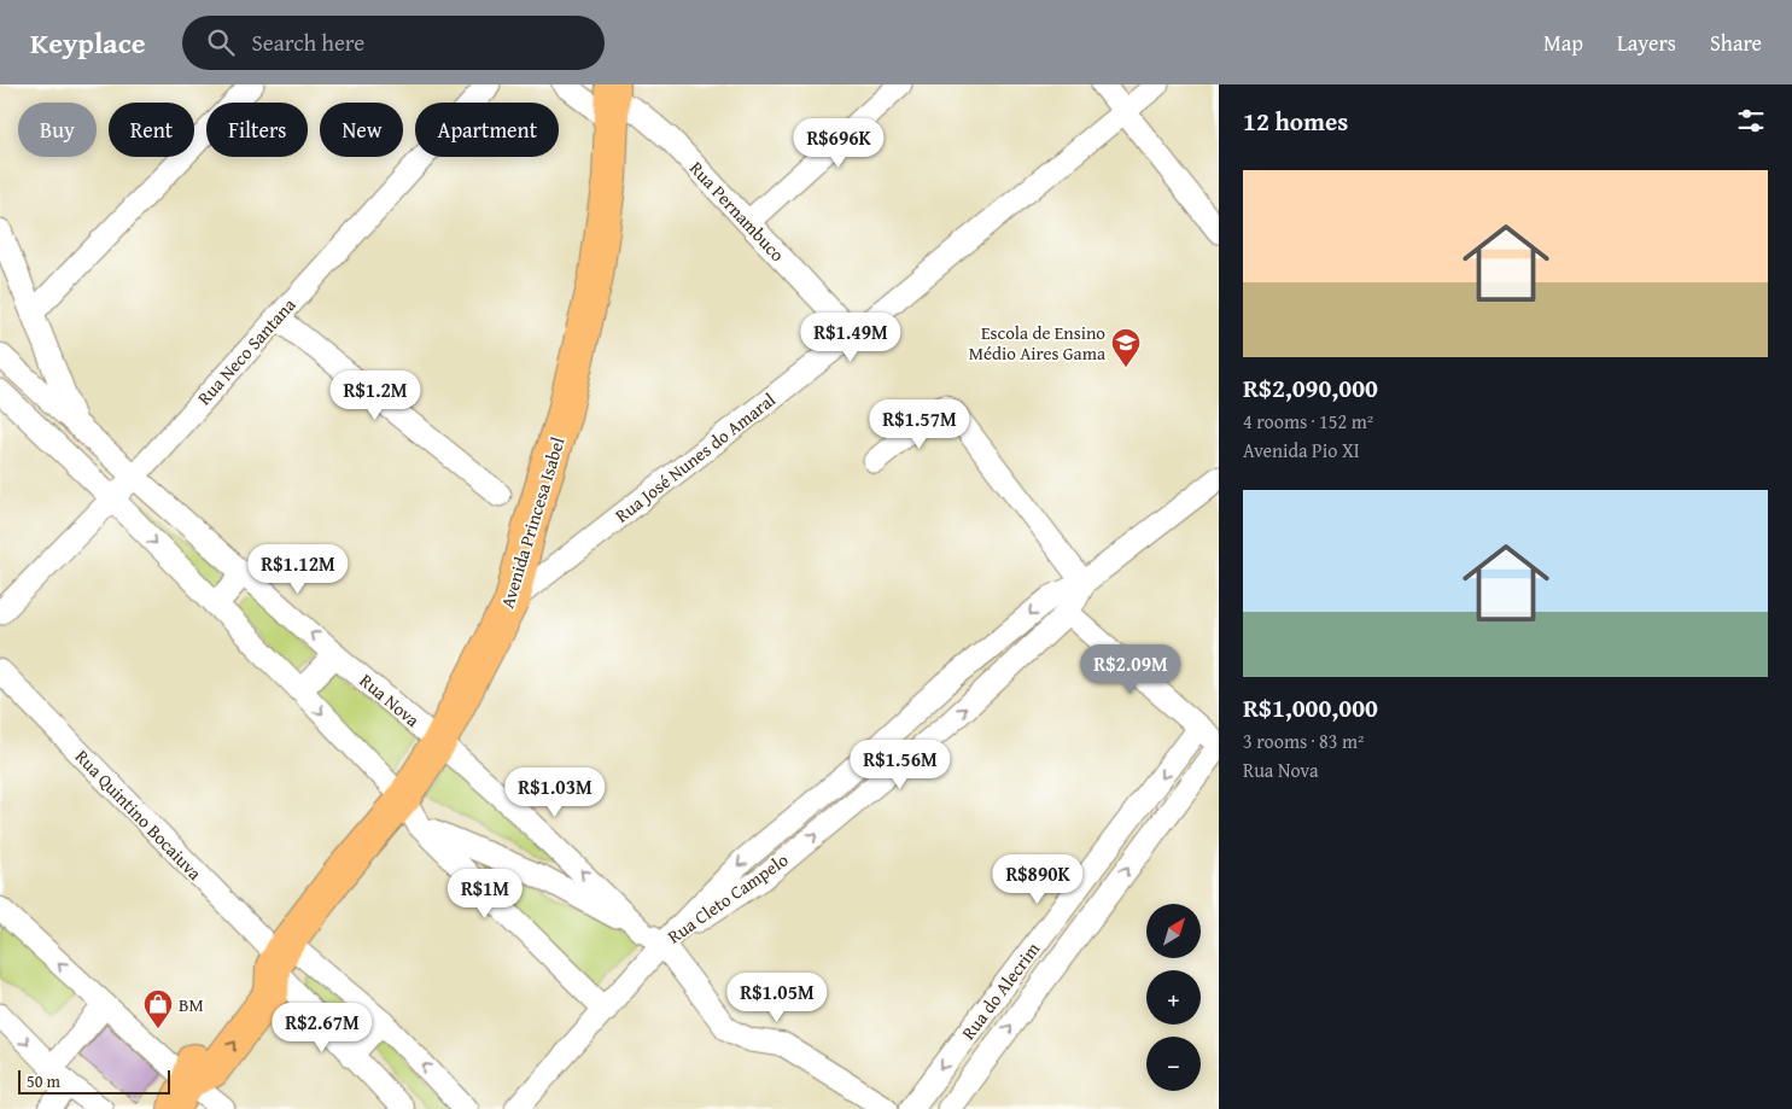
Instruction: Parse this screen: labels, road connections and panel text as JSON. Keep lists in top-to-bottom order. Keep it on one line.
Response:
{"streets":{"main road":["Avenida Princesa Isabel"],"street":["Rua Pernambuco","Rua Neco Santana","Rua José Nunes do Amaral","Rua Nova","Rua Quintino Bocaiuva","Rua Cleto Campelo","Rua do Alecrim"]},"crossings":[["Rua Pernambuco","Rua José Nunes do Amaral"],["Rua Pernambuco","Avenida Princesa Isabel"],["Rua Neco Santana","Rua Nova"],["Rua José Nunes do Amaral","Avenida Princesa Isabel"],["Avenida Princesa Isabel","Rua Nova"],["Avenida Princesa Isabel","Rua Quintino Bocaiuva"],["Rua Nova","Rua Cleto Campelo"]],"places":{"school or university":["Escola de Ensino Médio Aires Gama"],"shop":["BM"]},"scale_bar":"50 m","north":"top right","page":{"header":"Keyplace","search":"Search here","nav":["Map","Layers","Share"],"heading":"12 homes","chip":["Buy","Rent","Filters","New","Apartment"],"price":["R$696K","R$1.49M","R$1.2M","R$1.57M","R$1.12M","R$2.09M","R$1.56M","R$1.03M","R$890K","R$1M","R$1.05M","R$2.67M"],"list":[{"name":"R$2,090,000","note":"4 rooms · 152 m² · Avenida Pio XI"},{"name":"R$1,000,000","note":"3 rooms · 83 m² · Rua Nova"}],"map_buttons":["+","−"],"scale":"50 m"}}
